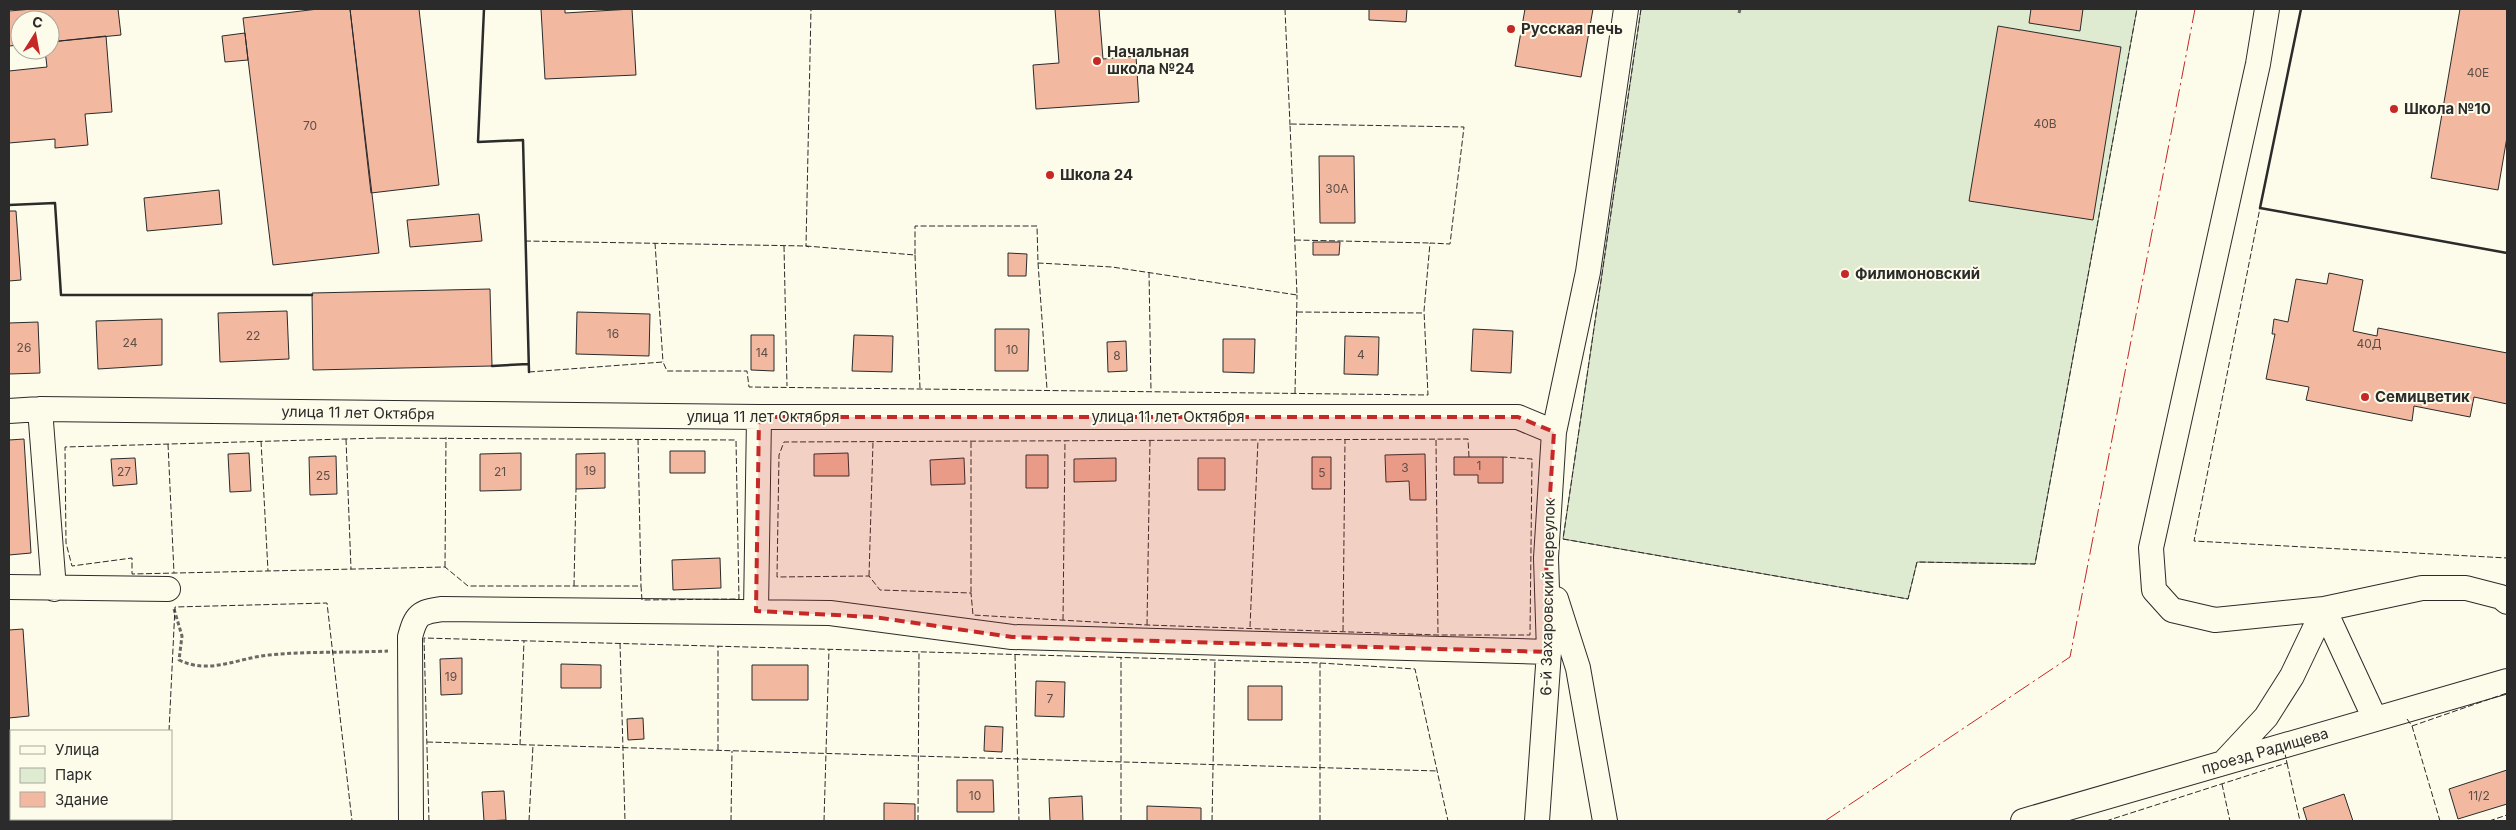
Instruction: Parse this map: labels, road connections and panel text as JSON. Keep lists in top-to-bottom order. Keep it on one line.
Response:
{"streets":{"street":["улица 11 лет Октября","6-й Захаровский переулок","проезд Радищева"]},"crossings":[["улица 11 лет Октября","6-й Захаровский переулок"]],"places":["Русская печь","Начальная школа №24","Школа №10","Школа 24","Филимоновский","Семицветик"],"house_numbers":["40Е","40В","70","30А","16","22","24","40Д","26","10","14","4","8","1","3","19","27","21","5","25","19","7","10","11/2"],"legend":["Улица","Парк","Здание"],"north":"top"}
